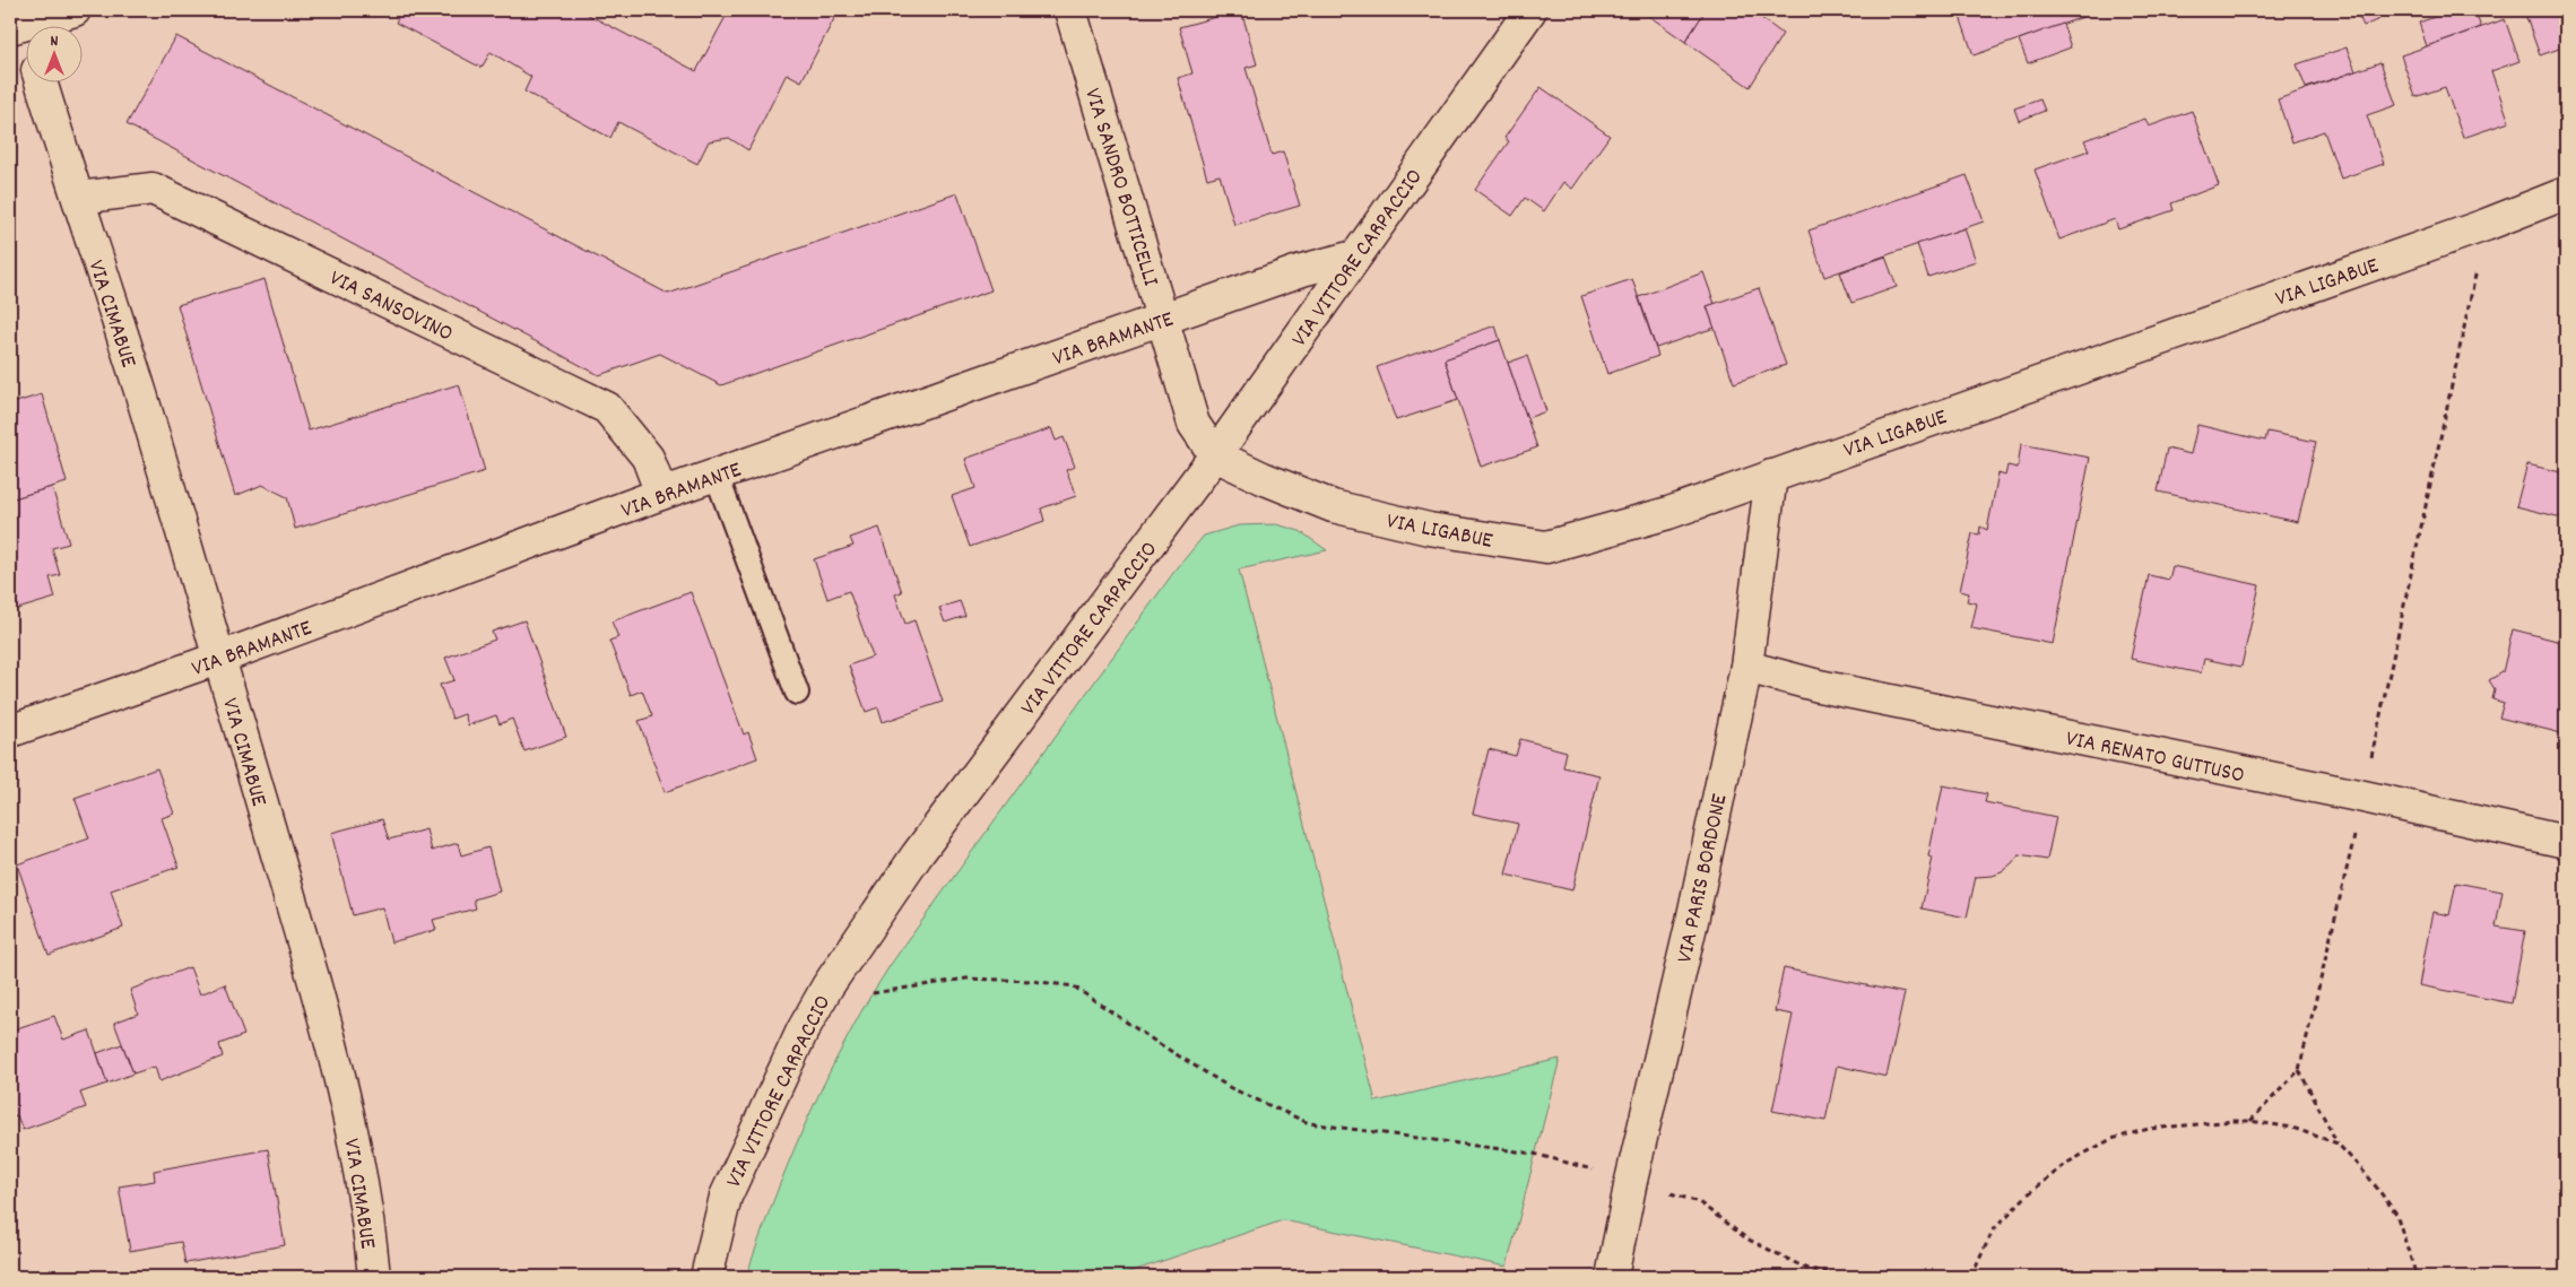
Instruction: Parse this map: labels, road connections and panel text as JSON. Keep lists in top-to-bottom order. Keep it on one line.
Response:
{"streets":{"street":["VIA SANDRO BOTTICELLI","VIA VITTORE CARPACCIO","VIA LIGABUE","VIA SANSOVINO","VIA CIMABUE","VIA BRAMANTE","VIA RENATO GUTTUSO","VIA PARIS BORDONE"]},"crossings":[["VIA SANDRO BOTTICELLI","VIA VITTORE CARPACCIO"],["VIA SANDRO BOTTICELLI","VIA LIGABUE"],["VIA SANDRO BOTTICELLI","VIA BRAMANTE"],["VIA VITTORE CARPACCIO","VIA LIGABUE"],["VIA VITTORE CARPACCIO","VIA BRAMANTE"],["VIA LIGABUE","VIA PARIS BORDONE"],["VIA SANSOVINO","VIA CIMABUE"],["VIA SANSOVINO","VIA BRAMANTE"],["VIA CIMABUE","VIA BRAMANTE"],["VIA RENATO GUTTUSO","VIA PARIS BORDONE"]],"north":"top"}
